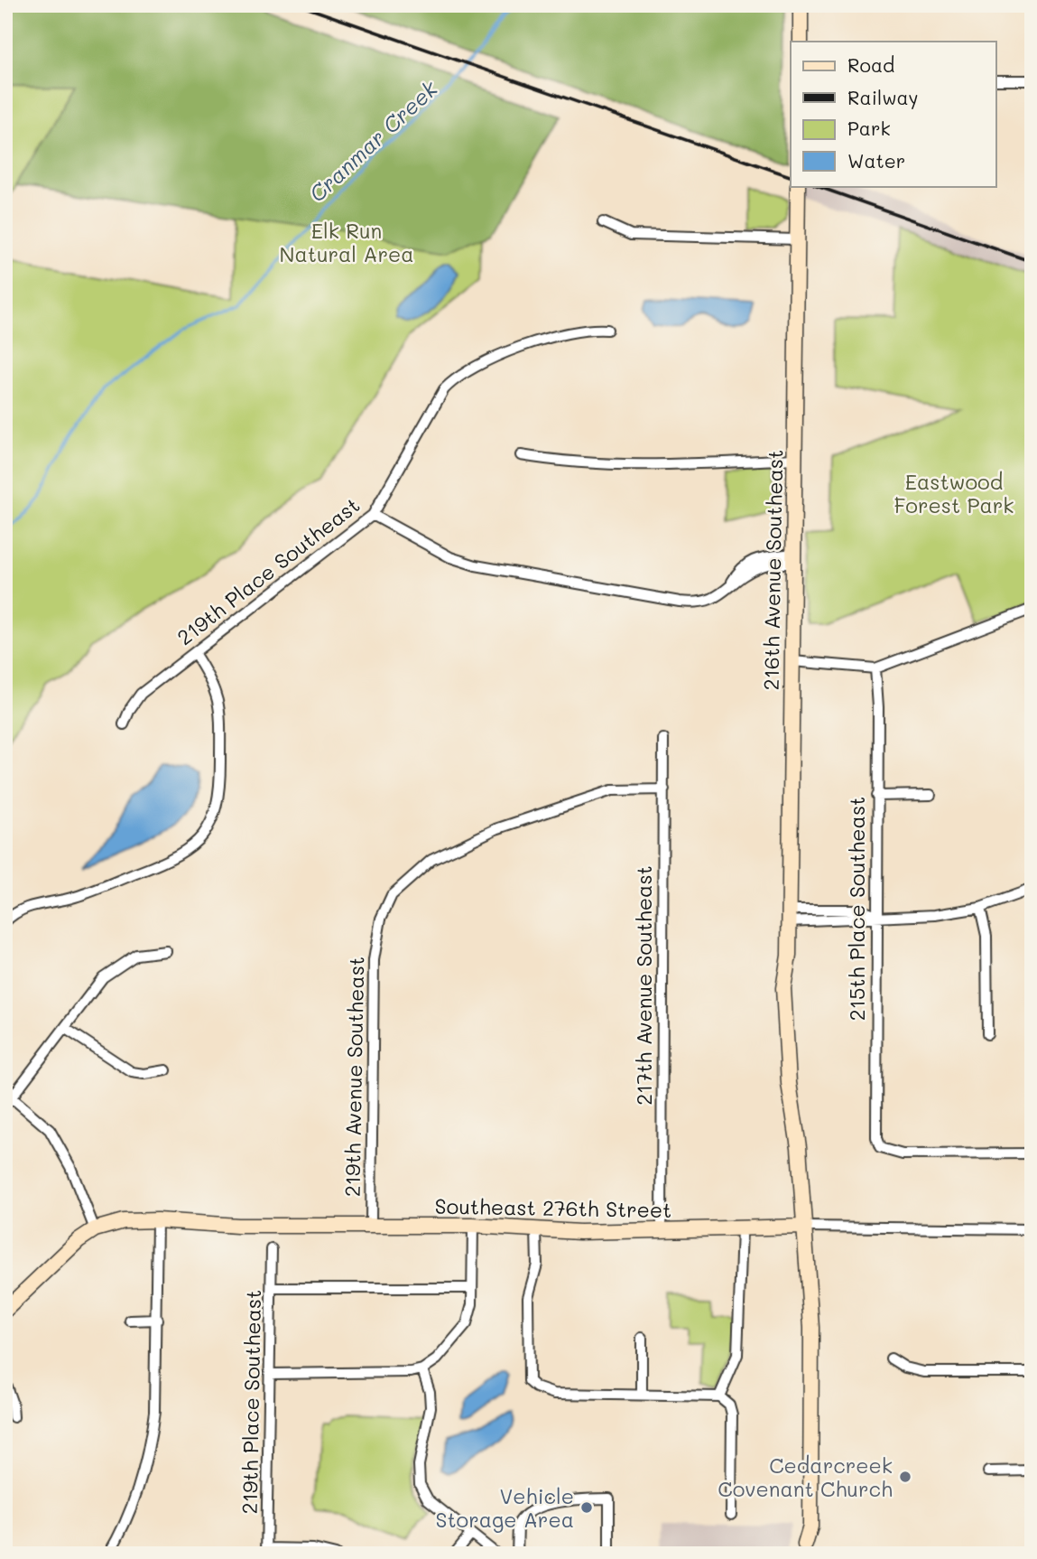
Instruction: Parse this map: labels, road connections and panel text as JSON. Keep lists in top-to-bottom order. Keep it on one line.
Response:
{"streets":{"street":["216th Avenue Southeast","219th Place Southeast","215th Place Southeast","217th Avenue Southeast","219th Avenue Southeast","Southeast 276th Street"]},"crossings":[["216th Avenue Southeast","Southeast 276th Street"],["217th Avenue Southeast","219th Avenue Southeast"],["217th Avenue Southeast","Southeast 276th Street"],["219th Avenue Southeast","Southeast 276th Street"]],"water":["Cranmar Creek"],"parks":["Elk Run Natural Area","Eastwood Forest Park"],"places":["Cedarcreek Covenant Church","Vehicle Storage Area"],"legend":["Road","Railway","Park","Water"]}
